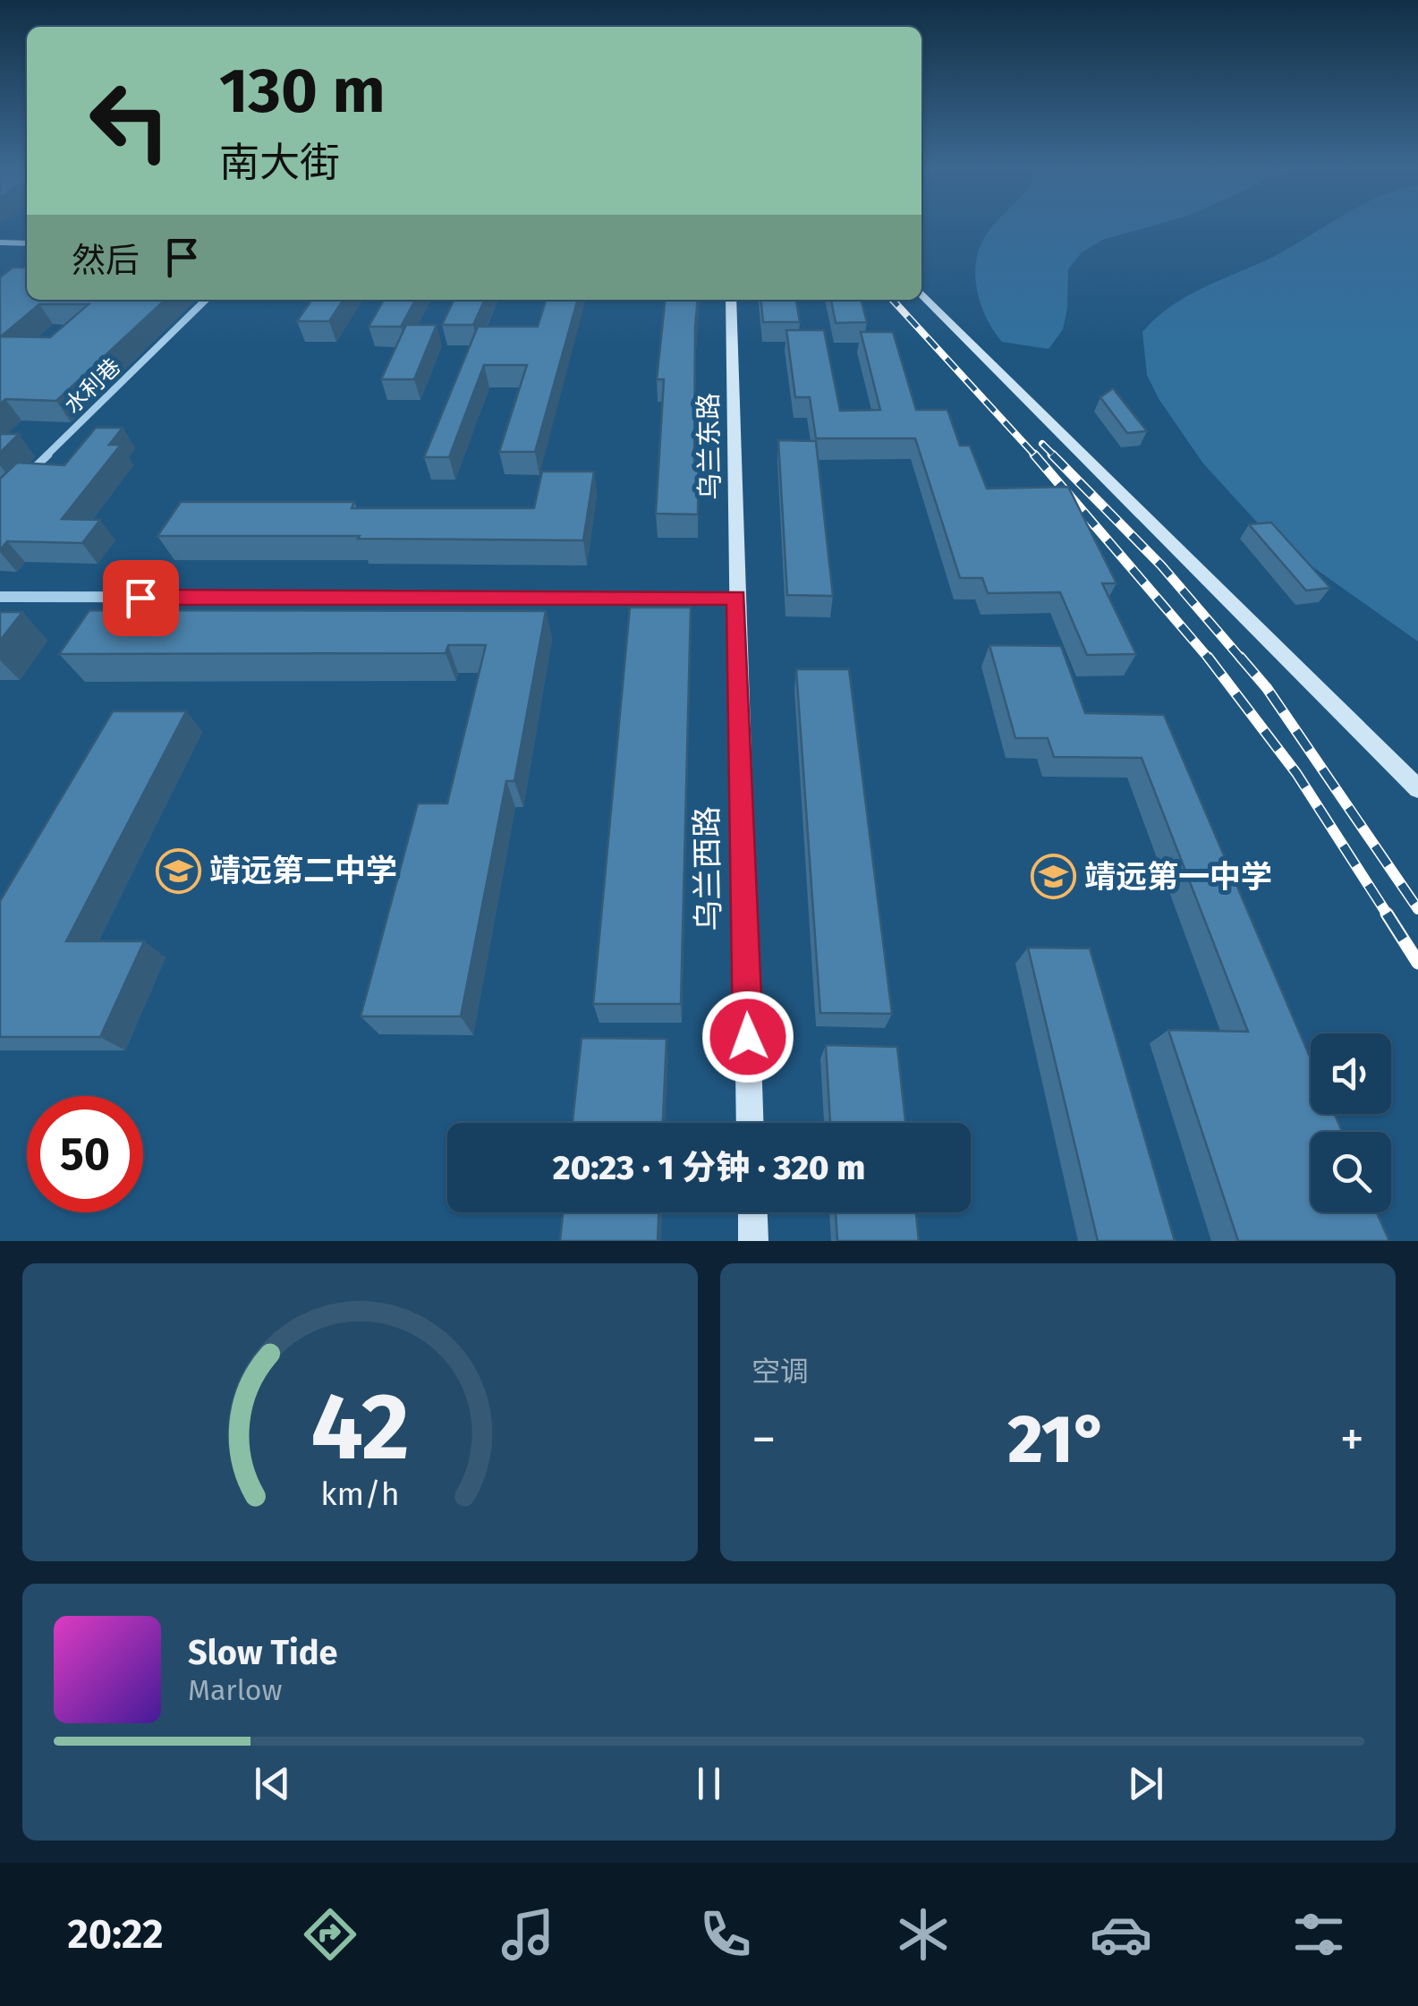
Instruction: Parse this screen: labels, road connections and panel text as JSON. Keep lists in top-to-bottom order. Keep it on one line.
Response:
{"streets":{"main road":["乌兰东路","乌兰西路"],"street":["水利巷"]},"crossings":[["乌兰东路","乌兰西路"]],"places":{"school or university":["靖远第二中学","靖远第一中学"]},"page":{"turn":["130 m","南大街"],"then":"然后","limit":"50","trip":"20:23 · 1 分钟 · 320 m","tile":"空调","heat":["−","21°","+"],"song":["Slow Tide","Marlow"],"tabs":"20:22","gauge":["42","km/h"]}}
